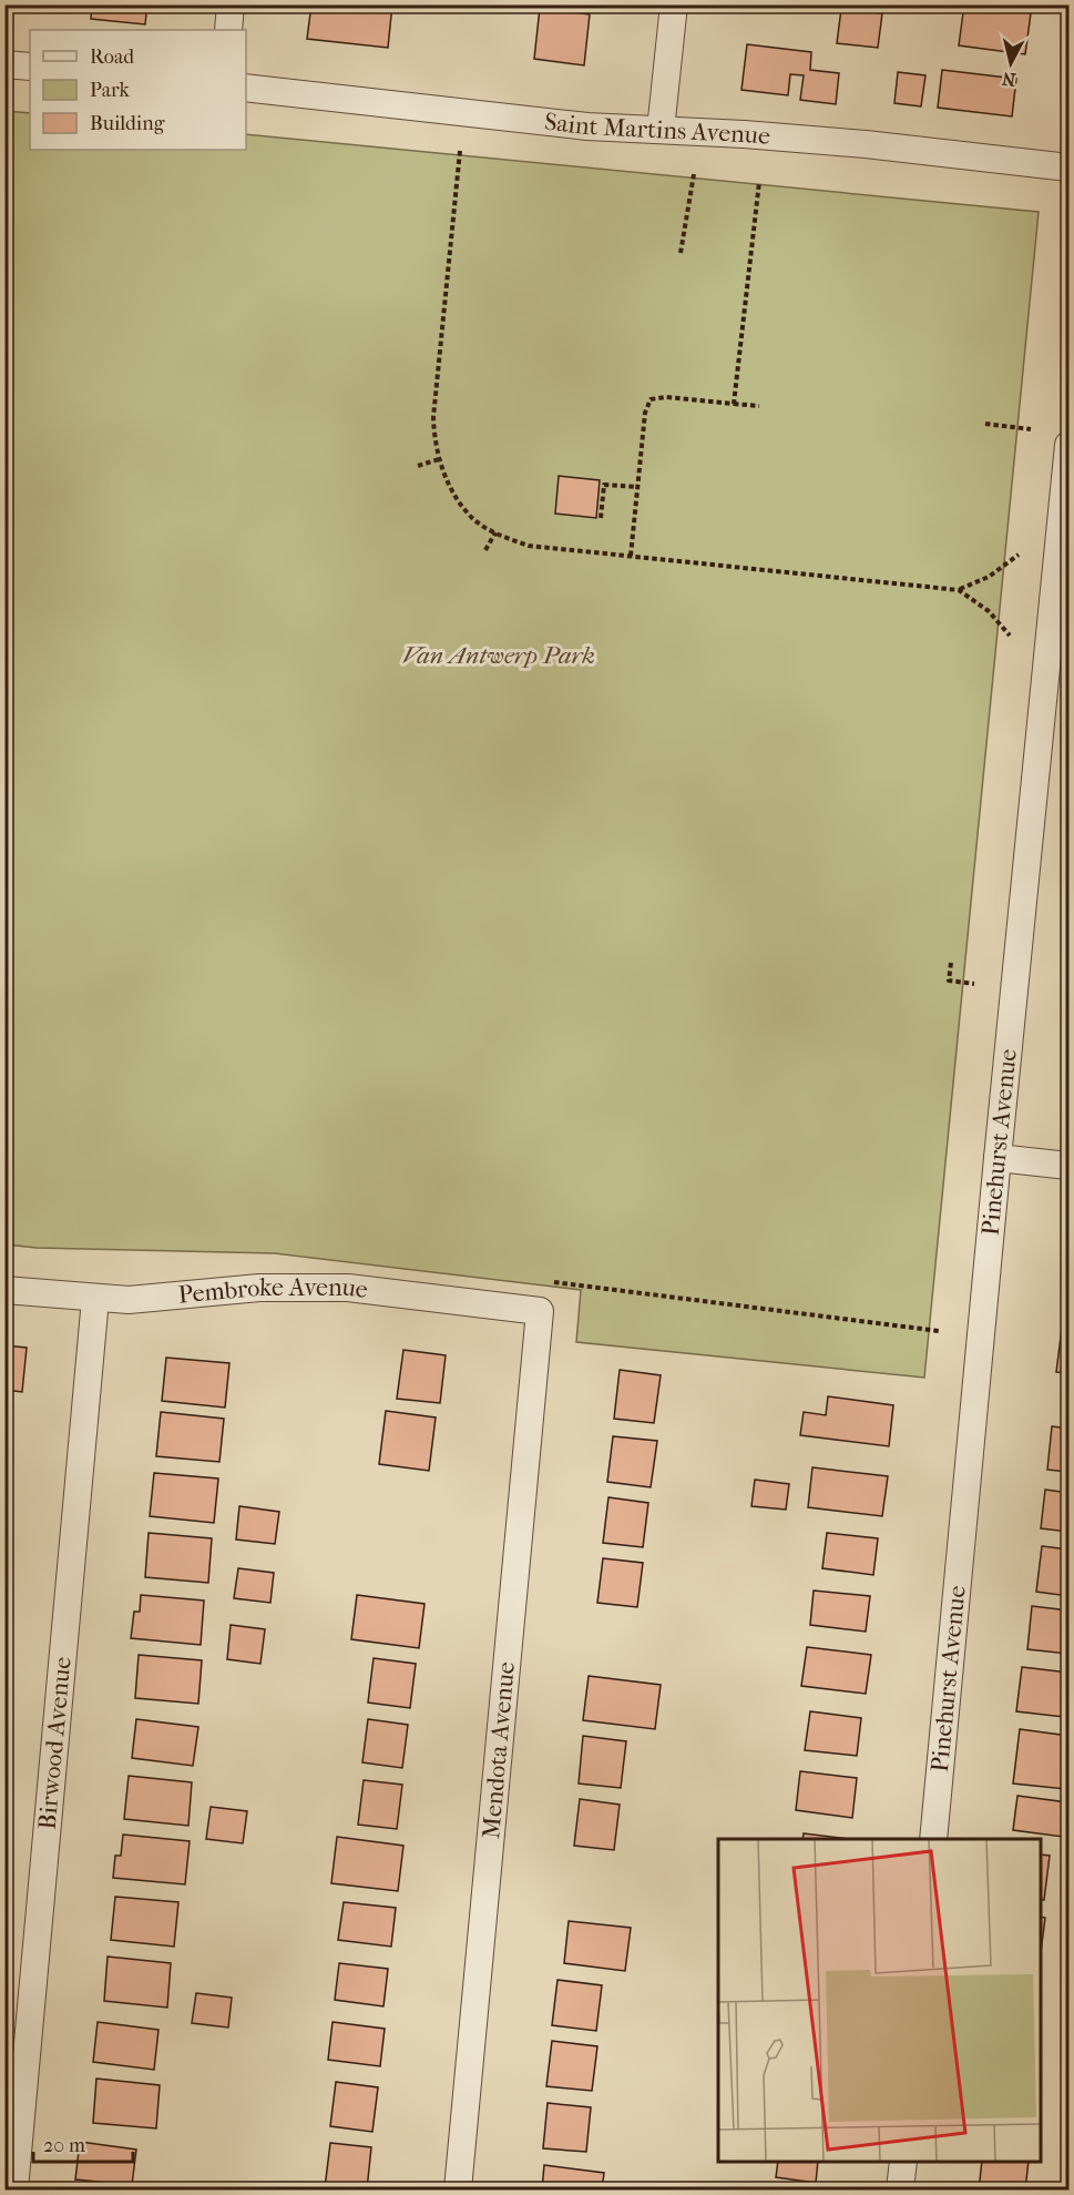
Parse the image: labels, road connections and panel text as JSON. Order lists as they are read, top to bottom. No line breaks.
{"streets":{"street":["Saint Martins Avenue","Pinehurst Avenue","Pembroke Avenue","Birwood Avenue","Mendota Avenue"]},"crossings":[["Pembroke Avenue","Birwood Avenue"],["Pembroke Avenue","Mendota Avenue"]],"parks":["Van Antwerp Park"],"legend":["Road","Park","Building"],"scale_bar":"20 m","north":"bottom"}
